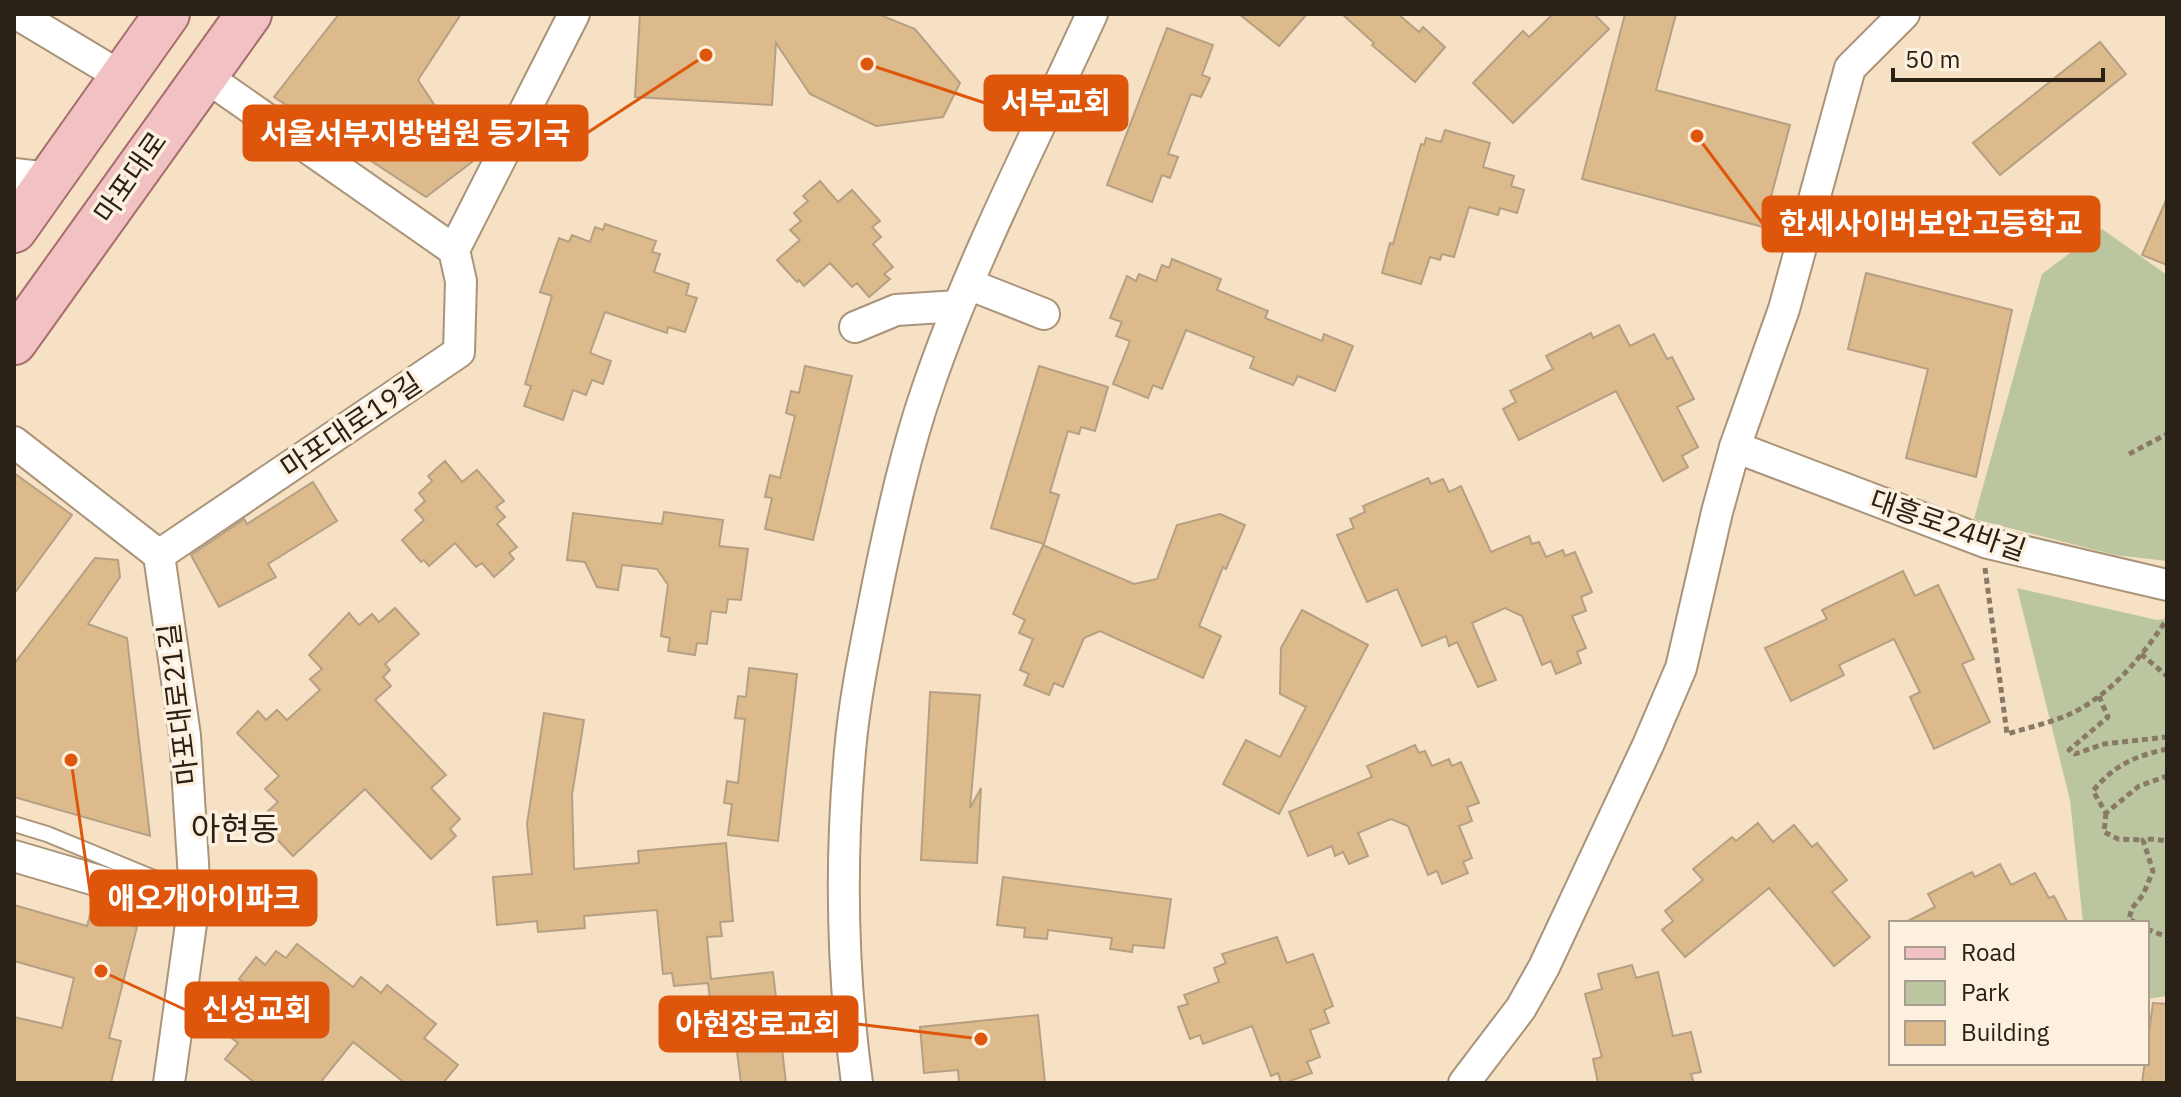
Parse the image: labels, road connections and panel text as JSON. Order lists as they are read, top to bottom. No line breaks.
{"streets":{"main road":["마포대로"],"street":["마포대로19길","대흥로24바길","마포대로21길"]},"crossings":[["마포대로19길","마포대로21길"]],"districts":["아현동"],"places":["서울서부지방법원 등기국","서부교회","한세사이버보안고등학교","애오개아이파크","신성교회","아현장로교회"],"legend":["Road","Park","Building"],"scale_bar":"50 m"}
